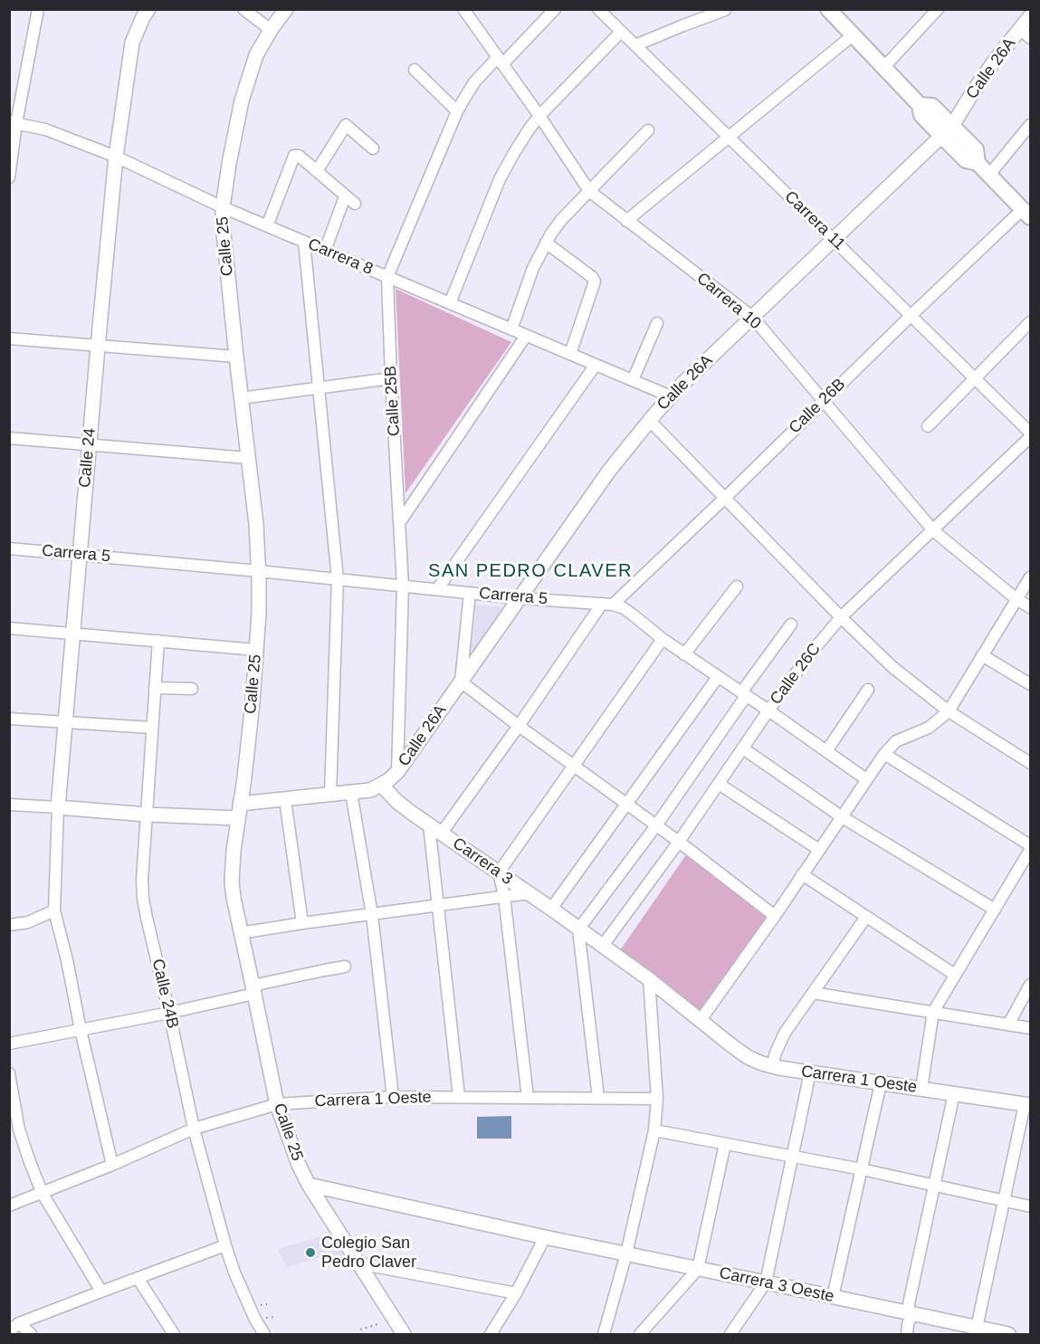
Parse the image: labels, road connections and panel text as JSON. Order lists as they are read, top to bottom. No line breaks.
{"streets":{"street":["Calle 26A","Carrera 11","Calle 25","Carrera 8","Carrera 10","Calle 25B","Calle 26B","Calle 24","Carrera 5","Calle 26C","Carrera 3","Calle 24B","Carrera 1 Oeste","Carrera 3 Oeste"]},"crossings":[["Calle 26A","Carrera 11"],["Calle 26A","Carrera 8"],["Calle 26A","Carrera 10"],["Calle 26A","Calle 25B"],["Calle 26A","Carrera 5"],["Calle 26A","Carrera 3"],["Carrera 11","Calle 26B"],["Calle 25","Carrera 8"],["Calle 25","Carrera 5"],["Calle 25","Carrera 1 Oeste"],["Calle 25","Carrera 3 Oeste"],["Carrera 8","Calle 25B"],["Carrera 8","Calle 24"],["Carrera 10","Calle 25B"],["Carrera 10","Calle 26B"],["Carrera 10","Calle 26C"],["Calle 25B","Carrera 5"],["Calle 26B","Carrera 5"],["Calle 26B","Carrera 3"],["Calle 24","Carrera 5"],["Calle 24","Carrera 1 Oeste"],["Carrera 5","Calle 26C"],["Calle 26C","Carrera 3"],["Carrera 3","Carrera 1 Oeste"],["Calle 24B","Carrera 1 Oeste"]],"districts":["SAN PEDRO CLAVER"],"places":["Colegio San Pedro Claver"]}
